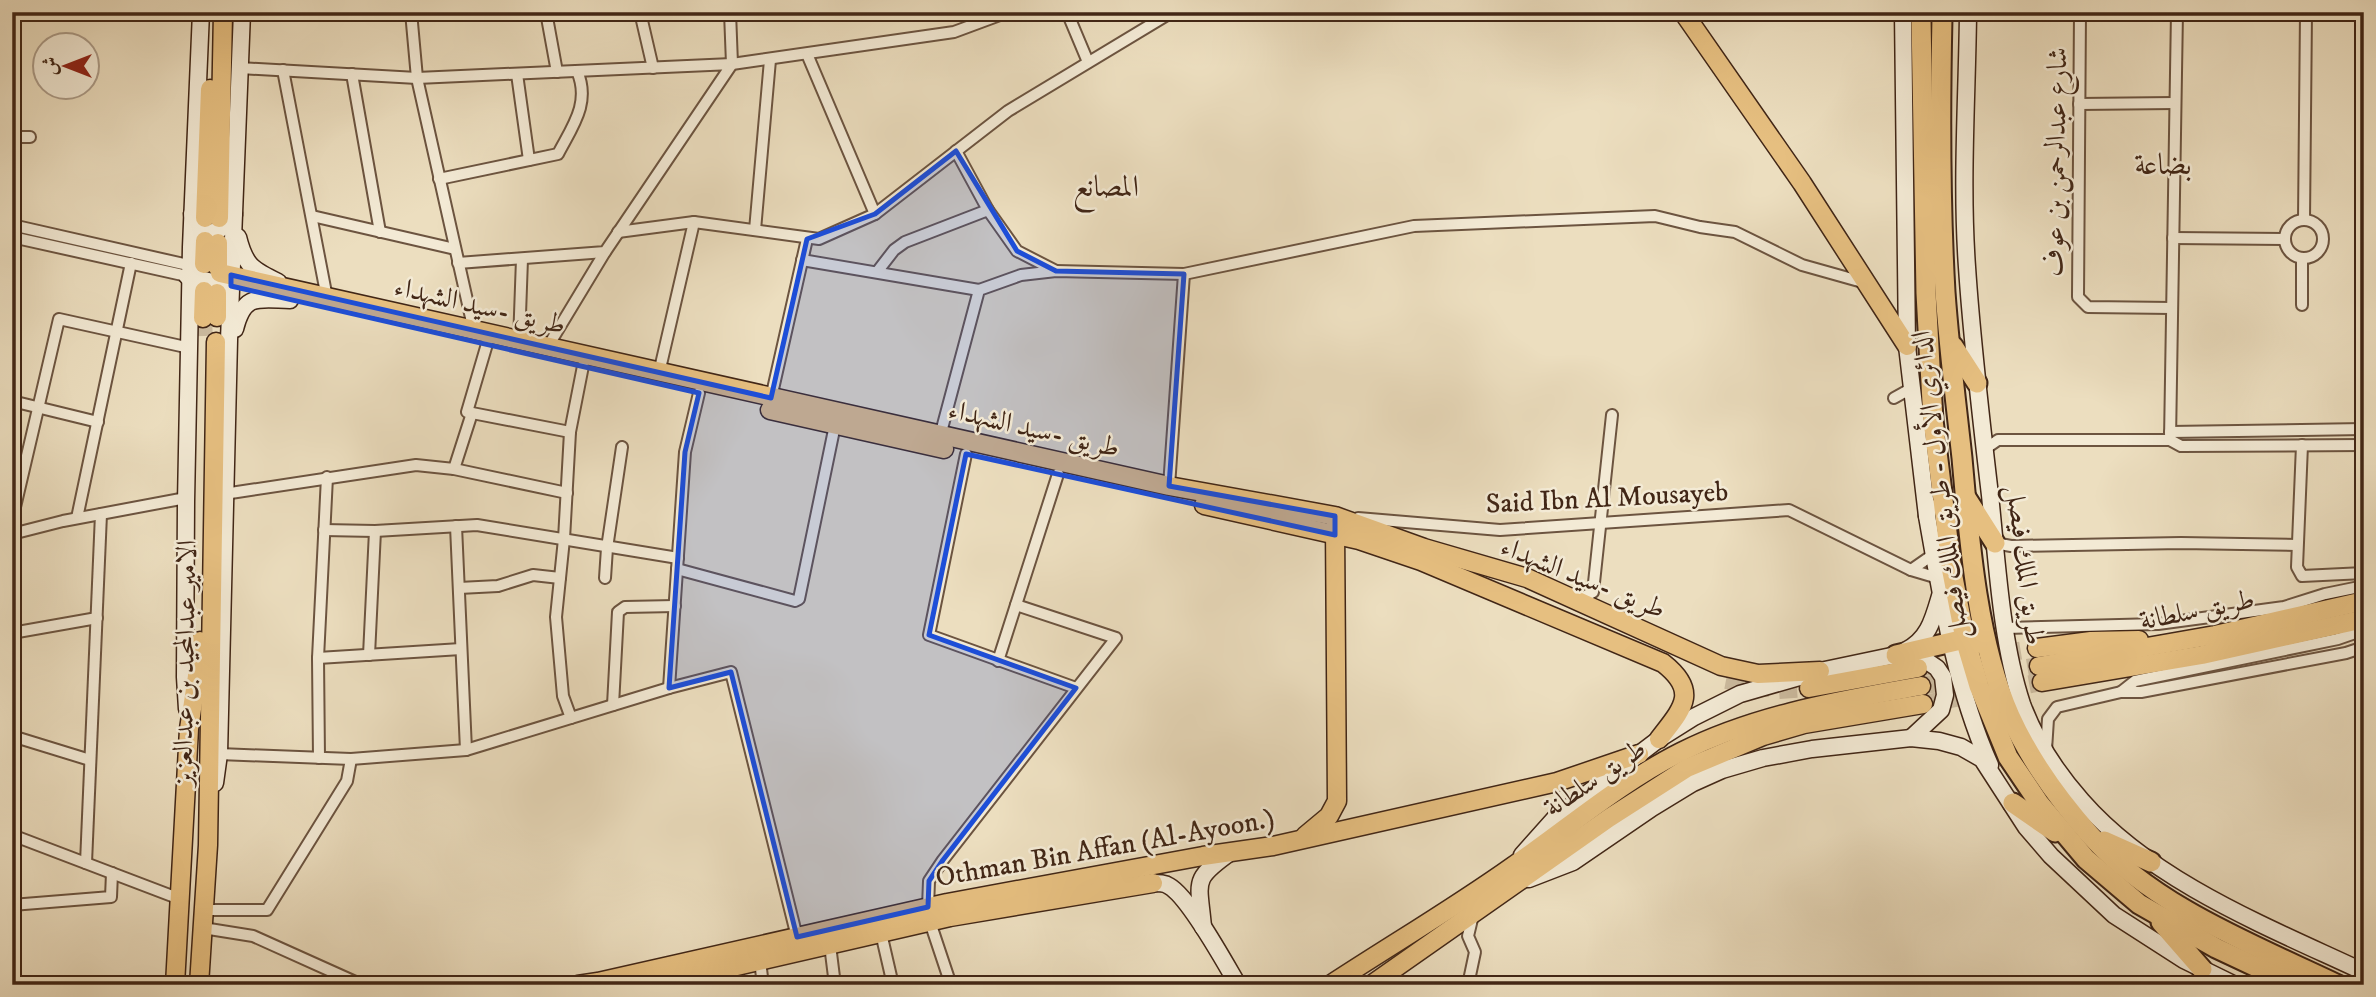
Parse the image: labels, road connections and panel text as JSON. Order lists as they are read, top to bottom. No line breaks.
{"streets":{"highway":["الدائري الأول - طريق الملك فيصل"],"main road":["طريق -سيد الشهداء","طريق الملك فيصل","طريق سلطانة","الامير عبدالمجيد بن عبدالعزيز","Othman Bin Affan (Al-Ayoon.)"],"street":["شارع عبدالرحمن بن عوف","Said Ibn Al Mousayeb"]},"crossings":[["طريق -سيد الشهداء","Said Ibn Al Mousayeb"]],"districts":["بضاعة","المصانع"],"north":"left"}
